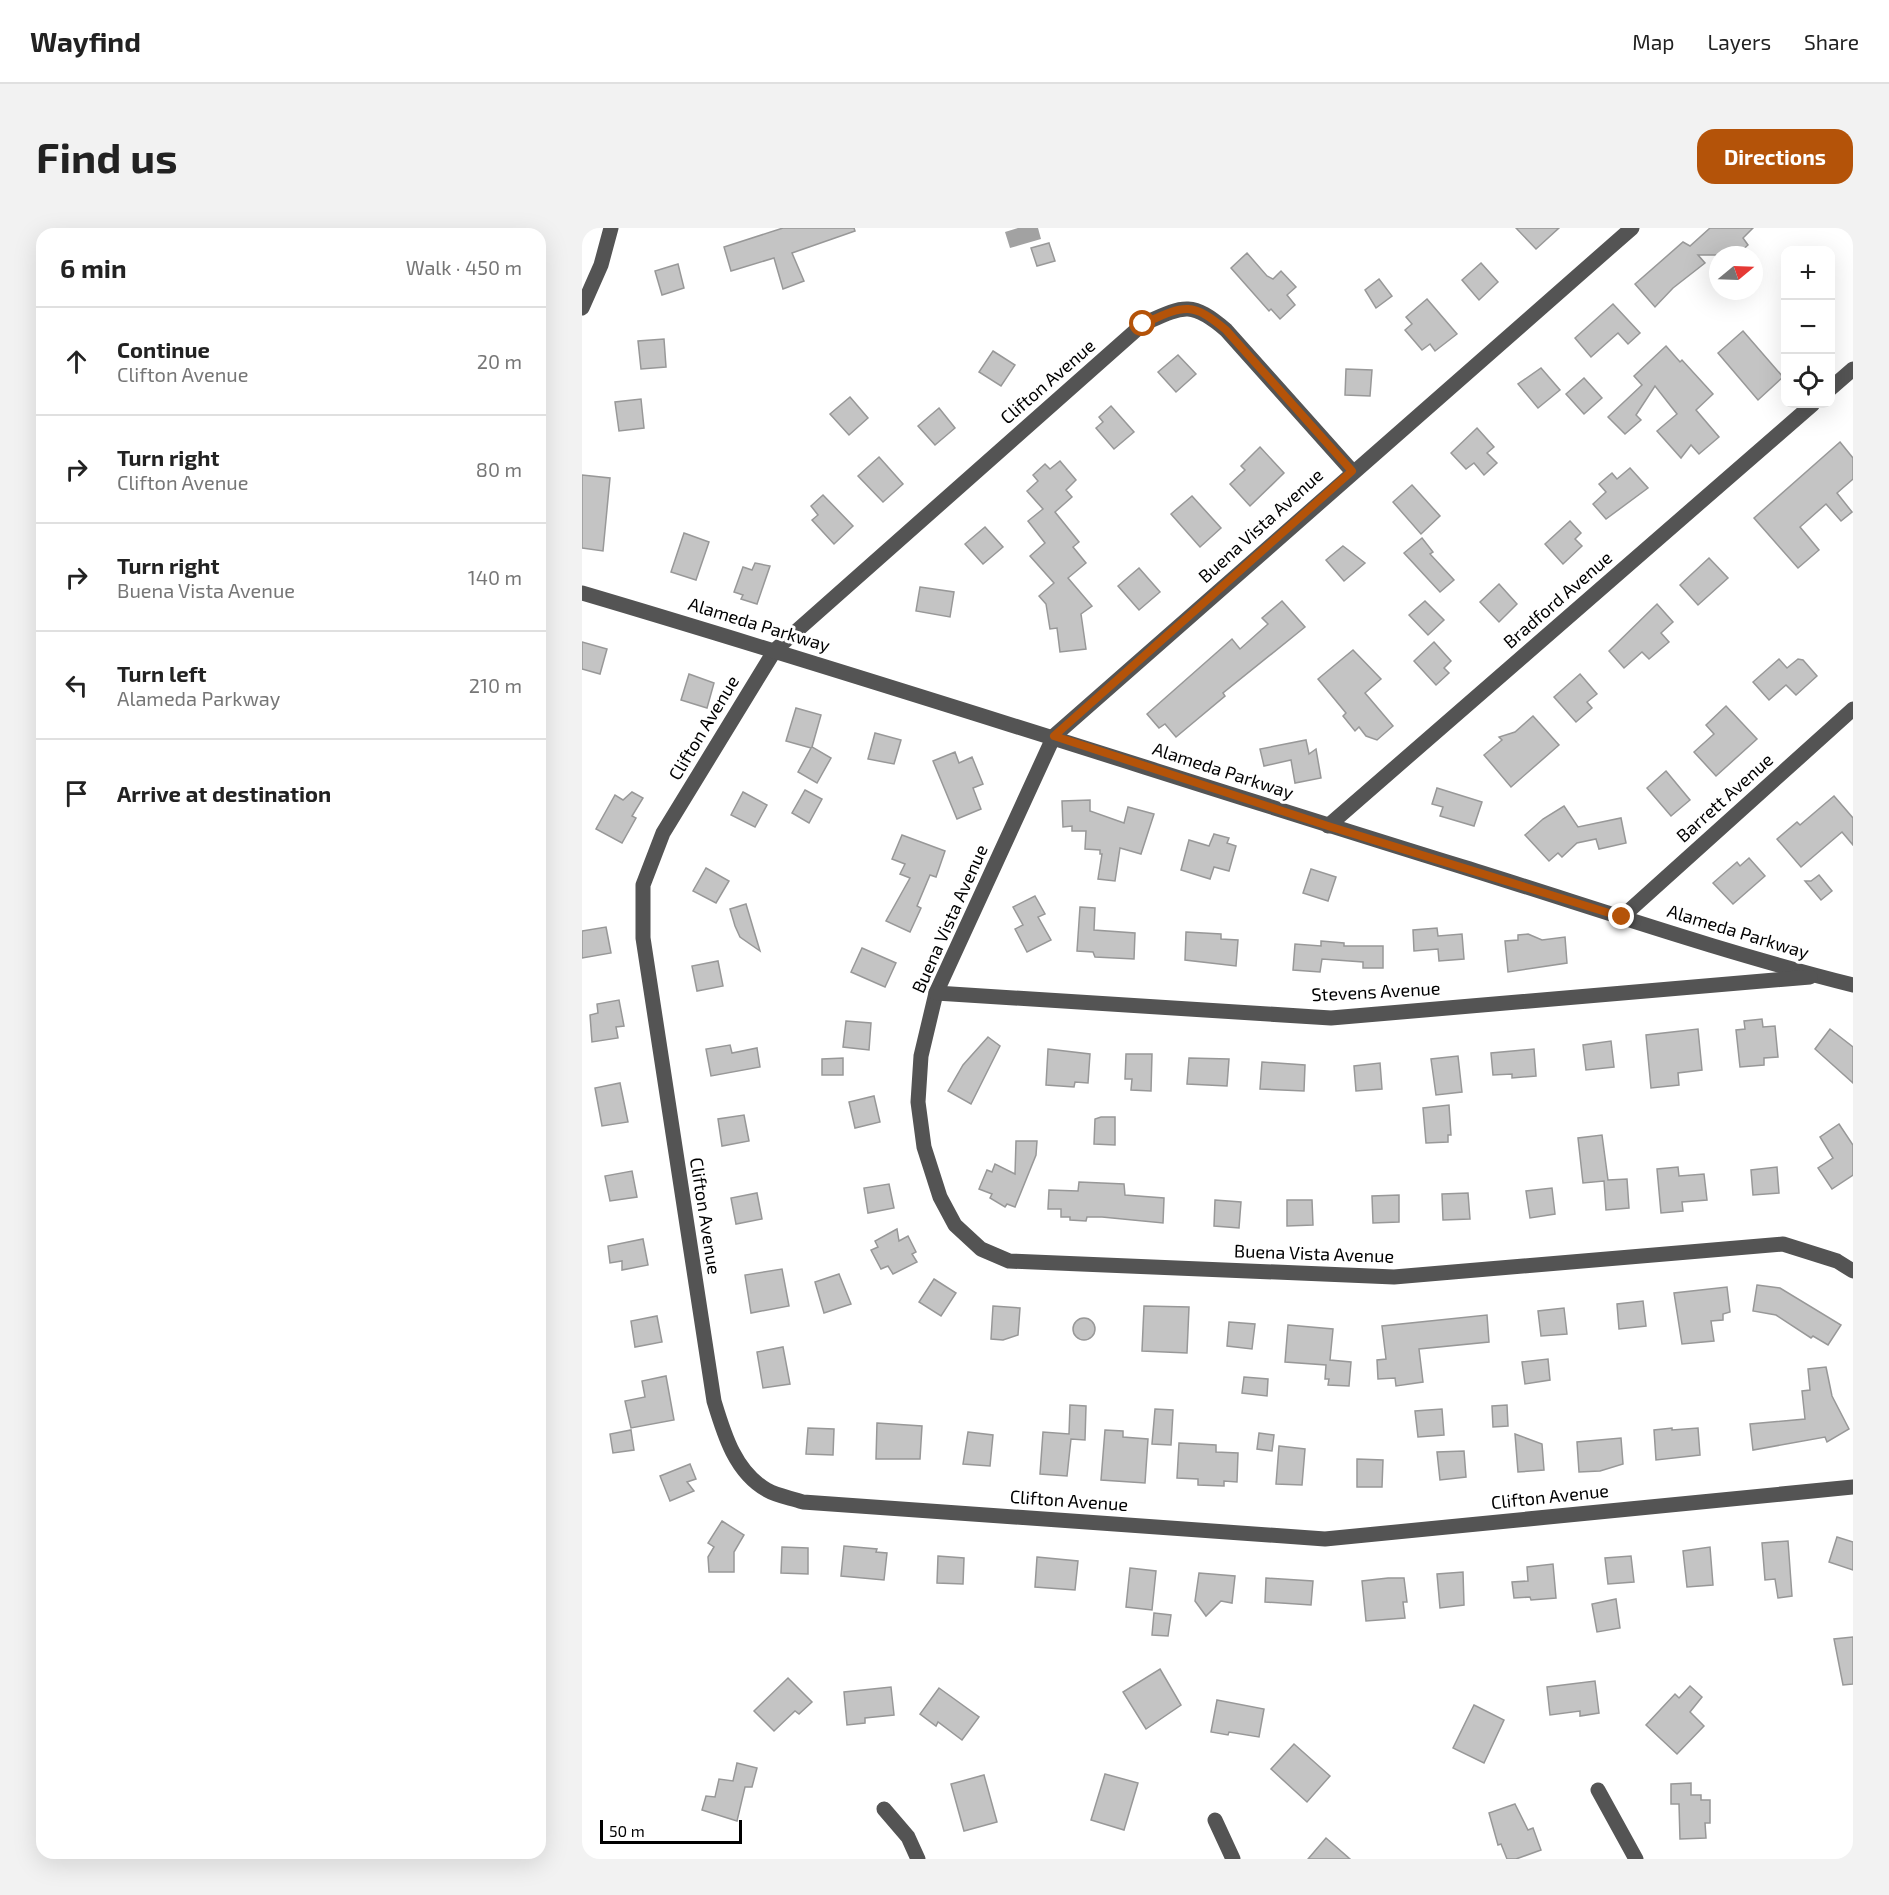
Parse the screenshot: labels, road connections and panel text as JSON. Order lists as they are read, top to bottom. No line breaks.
{"streets":{"street":["Clifton Avenue","Buena Vista Avenue","Bradford Avenue","Alameda Parkway","Barrett Avenue","Stevens Avenue"]},"crossings":[["Clifton Avenue","Buena Vista Avenue"],["Clifton Avenue","Alameda Parkway"],["Buena Vista Avenue","Alameda Parkway"],["Buena Vista Avenue","Stevens Avenue"],["Bradford Avenue","Alameda Parkway"],["Alameda Parkway","Barrett Avenue"],["Alameda Parkway","Stevens Avenue"]],"scale_bar":"50 m","north":"right","page":{"header":"Wayfind","nav":["Map","Layers","Share"],"buttons":"Directions","title":"Find us","heading":["6 min","Walk · 450 m"],"map_buttons":["+","−"],"list":[["Continue","Clifton Avenue","20 m"],["Turn right","Clifton Avenue","80 m"],["Turn right","Buena Vista Avenue","140 m"],["Turn left","Alameda Parkway","210 m"],"Arrive at destination"],"scale":"50 m"}}
